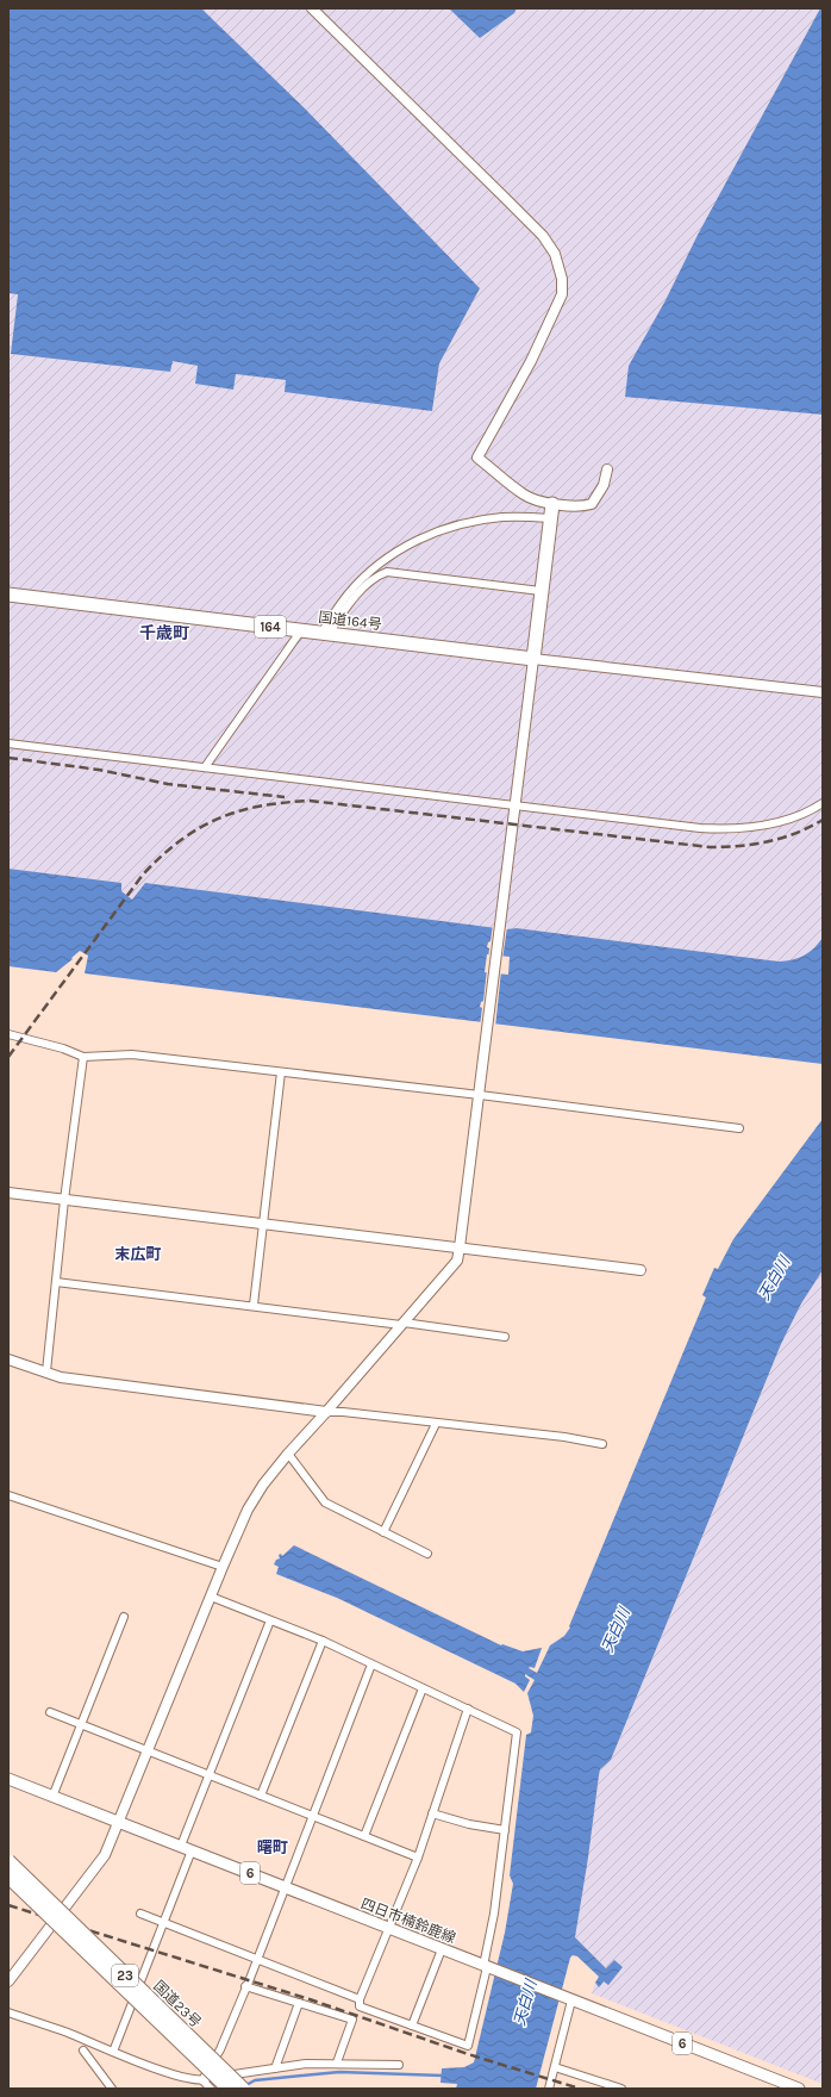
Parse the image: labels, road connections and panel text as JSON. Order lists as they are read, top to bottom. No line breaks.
{"streets":{"highway":["国道164号","164","23","国道23号"],"main road":["6","四日市楠鈴鹿線"]},"districts":["千歳町","末広町","曙町"],"water":["天白川"]}
